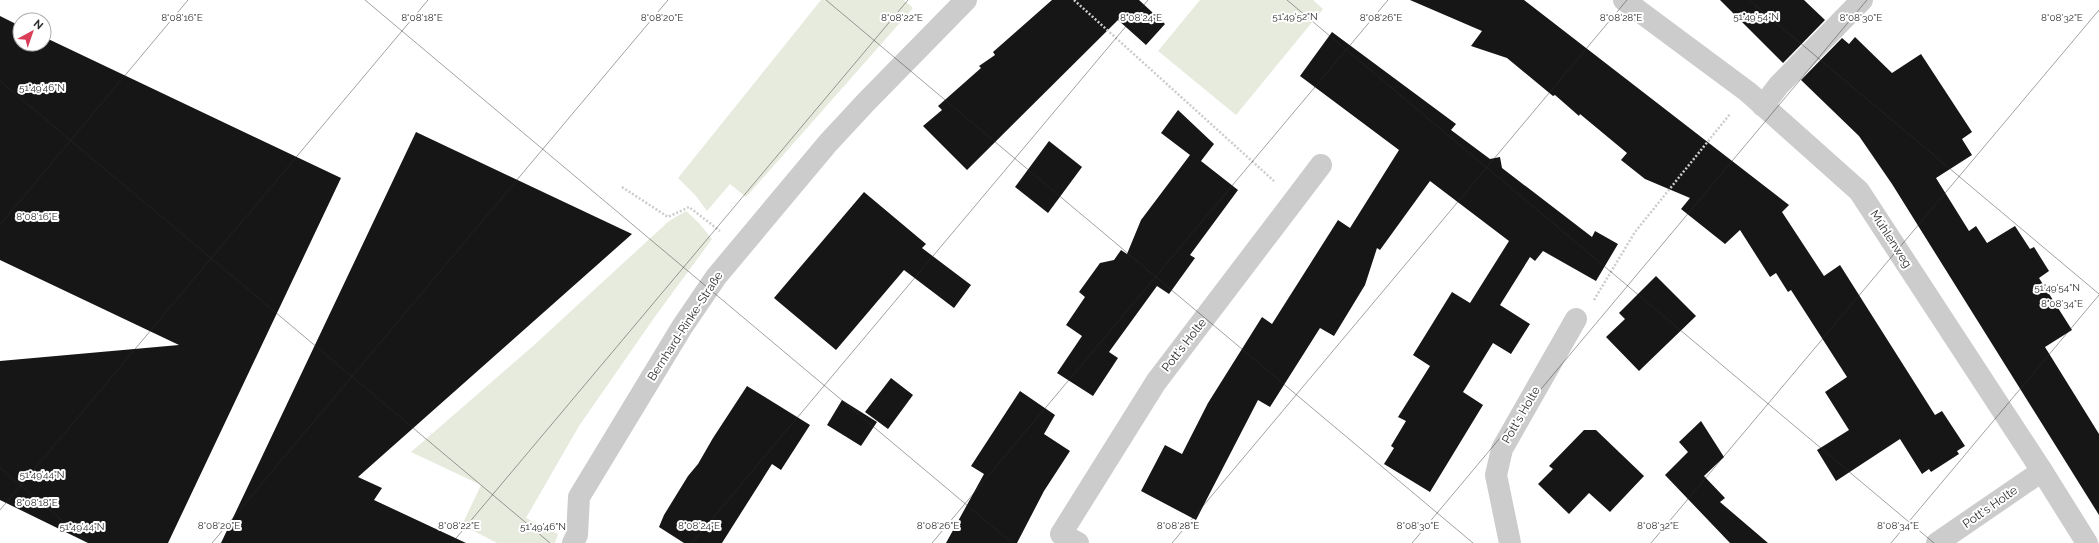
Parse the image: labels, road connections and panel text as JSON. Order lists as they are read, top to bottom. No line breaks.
{"streets":{"street":["Mühlenweg","Bernhard-Rinke-Straße","Pott's Holte"]},"crossings":[["Mühlenweg","Pott's Holte"]],"north":"top right","coordinates":["51°49'52\"N","51°49'54\"N","8°08'32\"E","8°08'16\"E","8°08'18\"E","8°08'20\"E","8°08'22\"E","8°08'24\"E","8°08'26\"E","8°08'28\"E","8°08'30\"E","51°49'46\"N","8°08'34\"E","51°49'44\"N"]}
